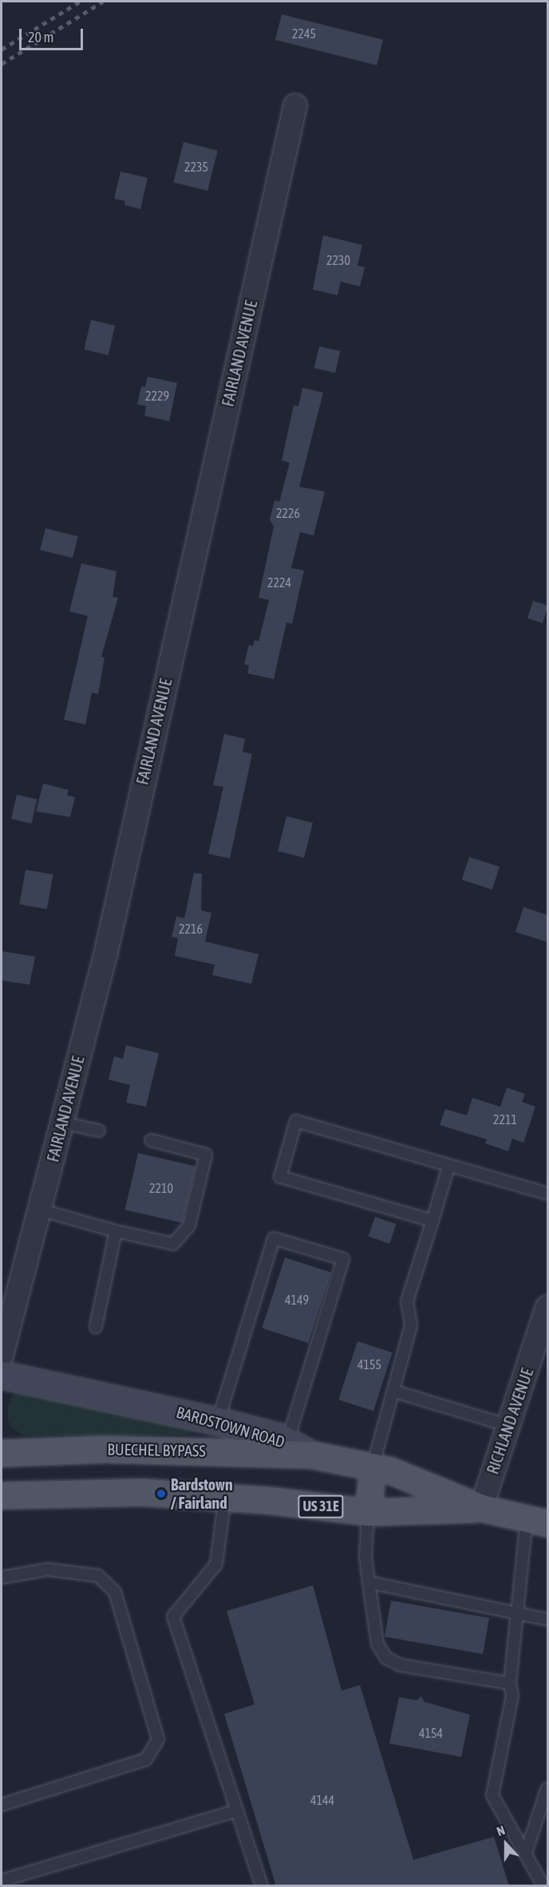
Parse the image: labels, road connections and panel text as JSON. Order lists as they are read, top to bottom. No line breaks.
{"streets":{"main road":["BARDSTOWN ROAD","BUECHEL BYPASS","US 31E"],"street":["FAIRLAND AVENUE","RICHLAND AVENUE"]},"crossings":[["RICHLAND AVENUE","BARDSTOWN ROAD"],["BARDSTOWN ROAD","BUECHEL BYPASS"]],"places":["Bardstown / Fairland"],"house_numbers":["2245","2235","2230","2229","2226","2224","2216","2211","2210","4149","4155","4154","4144"],"scale_bar":"20 m","north":"top"}
